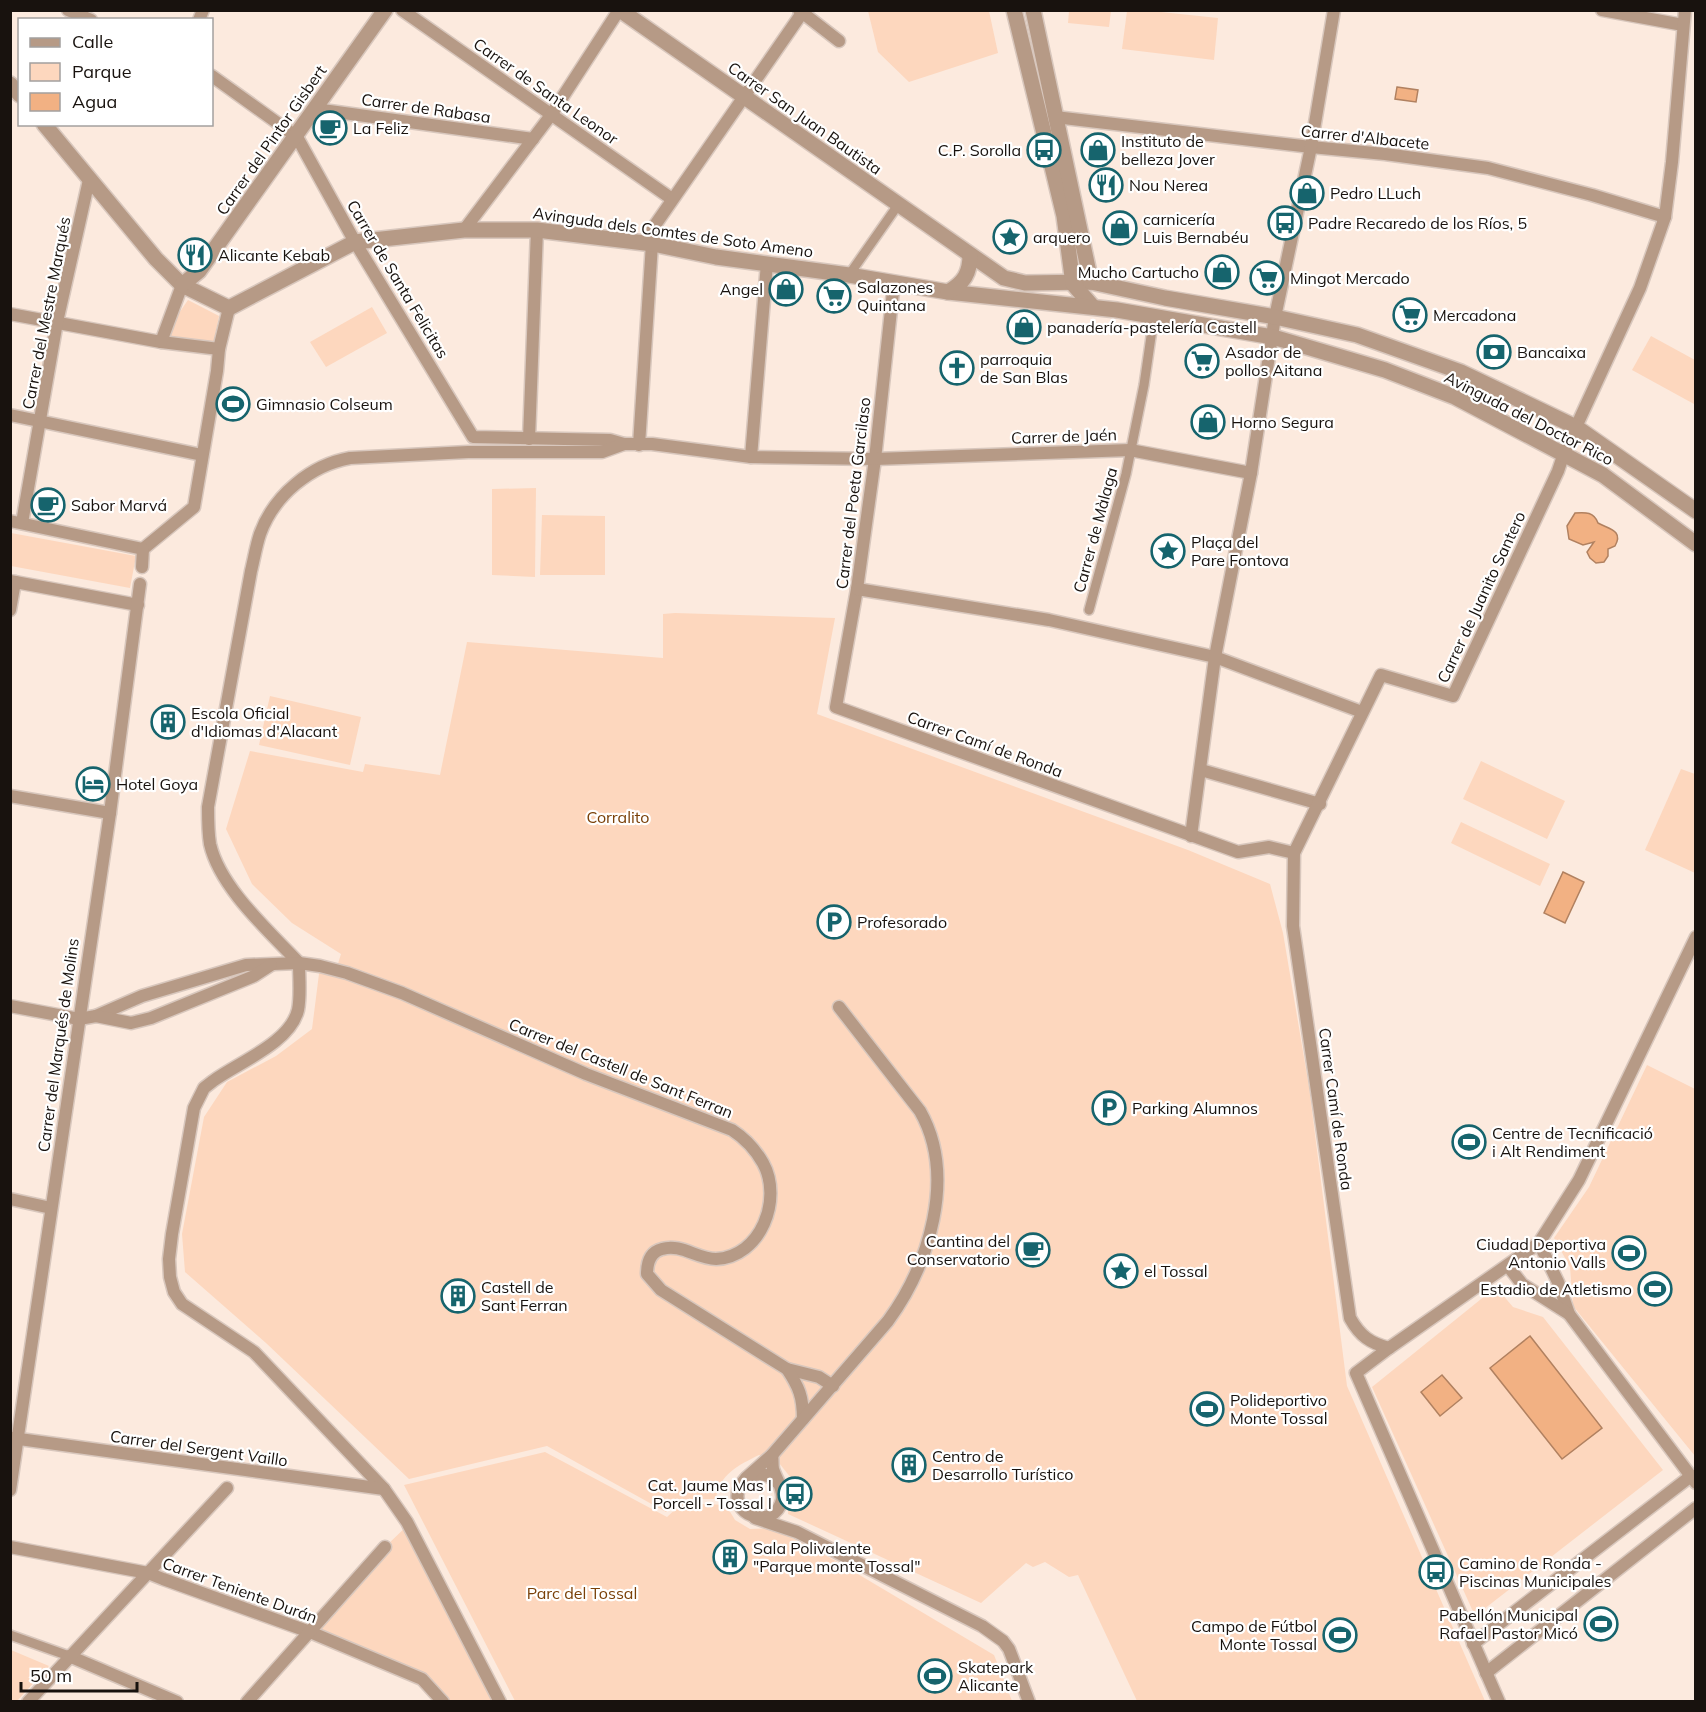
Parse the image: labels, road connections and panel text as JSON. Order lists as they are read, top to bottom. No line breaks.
{"streets":{"street":["Carrer de Santa Leonor","Carrer de Rabasa","Carrer San Juan Bautista","Carrer d'Albacete","Carrer del Pintor Gisbert","Avinguda dels Comtes de Soto Ameno","Carrer de Santa Felicitas","Carrer del Mestre Marqués","Avinguda del Doctor Rico","Carrer de Jaén","Carrer del Poeta Garcilaso","Carrer de Màlaga","Carrer de Juanito Santero","Carrer Camí de Ronda","Carrer del Marqués de Molins","Carrer del Castell de Sant Ferran","Carrer del Sergent Vaillo","Carrer Teniente Durán"]},"crossings":[["Carrer de Rabasa","Carrer del Pintor Gisbert"],["Carrer San Juan Bautista","Avinguda dels Comtes de Soto Ameno"],["Carrer d'Albacete","Carrer de Juanito Santero"],["Carrer del Pintor Gisbert","Carrer de Santa Felicitas"],["Avinguda dels Comtes de Soto Ameno","Carrer de Santa Felicitas"],["Avinguda dels Comtes de Soto Ameno","Avinguda del Doctor Rico"],["Avinguda dels Comtes de Soto Ameno","Carrer del Poeta Garcilaso"],["Avinguda dels Comtes de Soto Ameno","Carrer de Màlaga"],["Avinguda del Doctor Rico","Carrer de Màlaga"],["Avinguda del Doctor Rico","Carrer de Juanito Santero"],["Carrer de Jaén","Carrer del Poeta Garcilaso"],["Carrer de Jaén","Carrer de Màlaga"],["Carrer del Poeta Garcilaso","Carrer Camí de Ronda"],["Carrer de Juanito Santero","Carrer Camí de Ronda"],["Carrer del Marqués de Molins","Carrer del Sergent Vaillo"]],"parks":["Corralito","Parc del Tossal"],"places":{"cafe":["La Feliz","Sabor Marvá","Cantina del Conservatorio"],"bus stop":["C.P. Sorolla","Padre Recaredo de los Ríos, 5","Cat. Jaume Mas I Porcell - Tossal I","Camino de Ronda - Piscinas Municipales"],"shop":["Instituto de belleza Jover","Pedro LLuch","carnicería Luis Bernabéu","Mucho Cartucho","Angel","panadería-pastelería Castell","Horno Segura"],"restaurant":["Nou Nerea","Alicante Kebab"],"place":["arquero","Plaça del Pare Fontova","el Tossal"],"supermarket":["Mingot Mercado","Salazones Quintana","Mercadona","Asador de pollos Aitana"],"bank":["Bancaixa"],"church":["parroquia de San Blas"],"sports":["Gimnasio Colseum","Centre de Tecnificació i Alt Rendiment","Ciudad Deportiva Antonio Valls","Estadio de Atletismo","Polideportivo Monte Tossal","Pabellón Municipal Rafael Pastor Micó","Campo de Fútbol Monte Tossal","Skatepark Alicante"],"building":["Escola Oficial d'Idiomas d'Alacant","Castell de Sant Ferran","Centro de Desarrollo Turístico","Sala Polivalente \"Parque monte Tossal\""],"hotel":["Hotel Goya"],"parking":["Profesorado","Parking Alumnos"]},"legend":["Calle","Parque","Agua"],"scale_bar":"50 m"}
